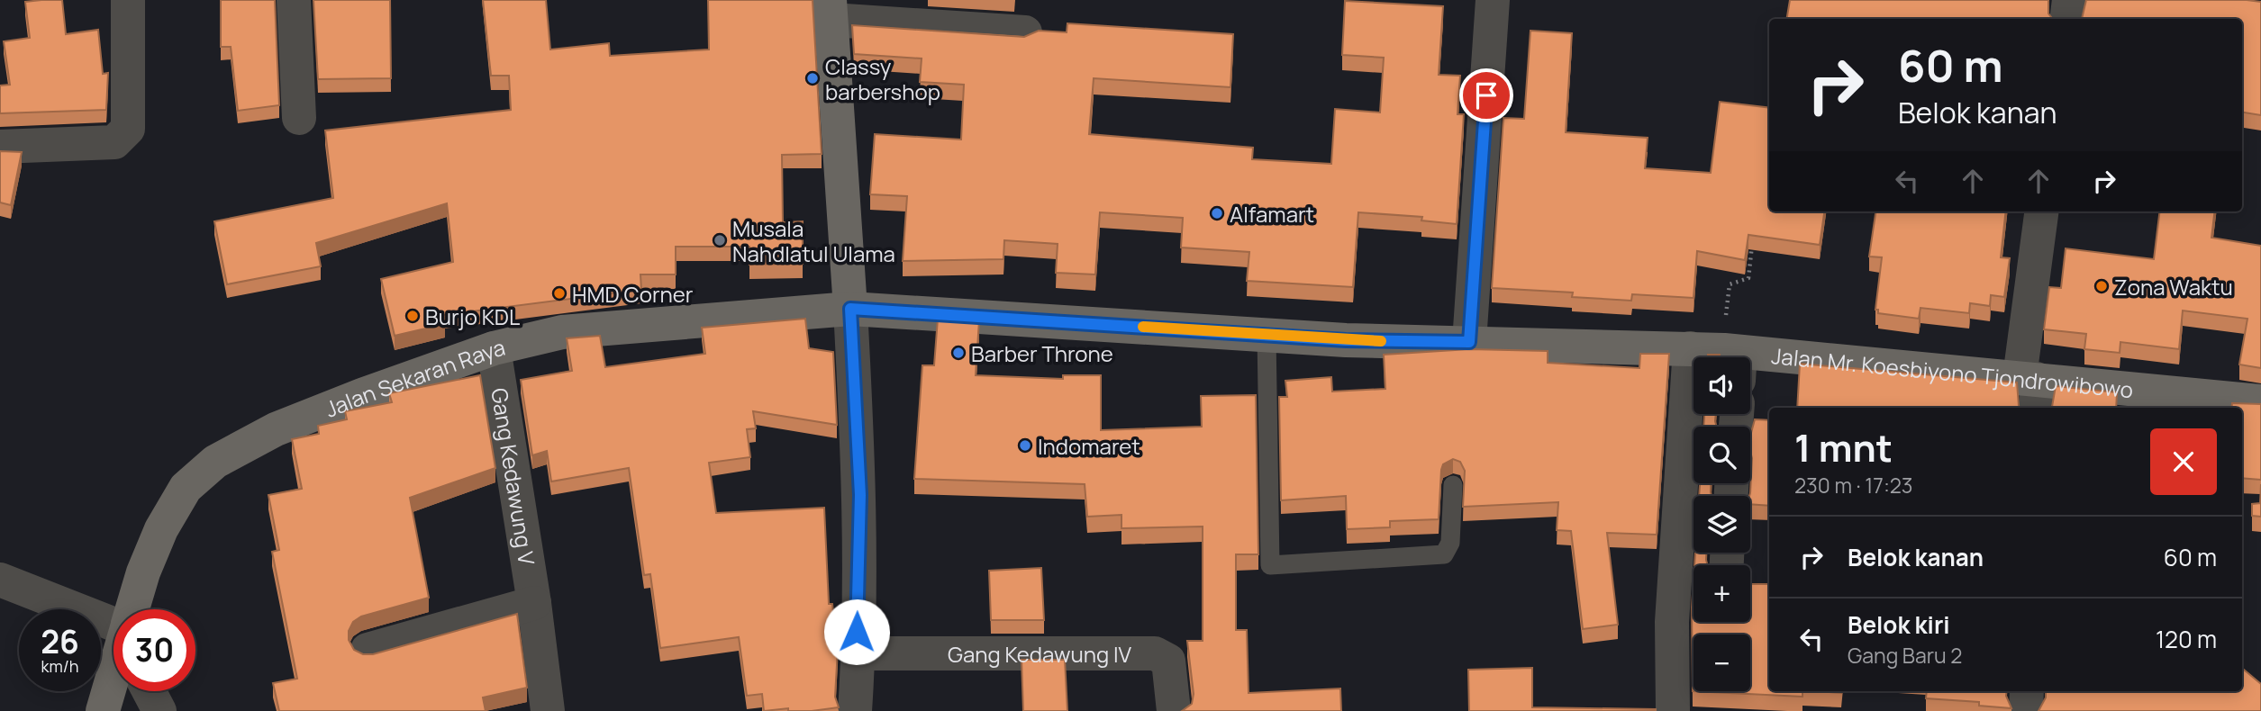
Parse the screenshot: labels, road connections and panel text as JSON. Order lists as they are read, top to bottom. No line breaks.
{"streets":{"main road":["Jalan Mr. Koesbiyono Tjondrowibowo","Jalan Sekaran Raya"],"street":["Gang Kedawung V","Gang Kedawung IV"]},"crossings":[["Jalan Mr. Koesbiyono Tjondrowibowo","Jalan Sekaran Raya"],["Jalan Sekaran Raya","Gang Kedawung V"]],"places":["Classy barbershop","Alfamart","Musala Nahdlatul Ulama","Zona Waktu","HMD Corner","Burjo KDL","Barber Throne","Indomaret"],"page":{"turn":["60 m","Belok kanan"],"map_buttons":["+","−"],"heading":["1 mnt","230 m · 17:23"],"list":[{"name":"Belok kanan","value":"60 m"},{"name":"Belok kiri","note":"Gang Baru 2","value":"120 m"}],"speed":"26 km/h","limit":"30"}}
